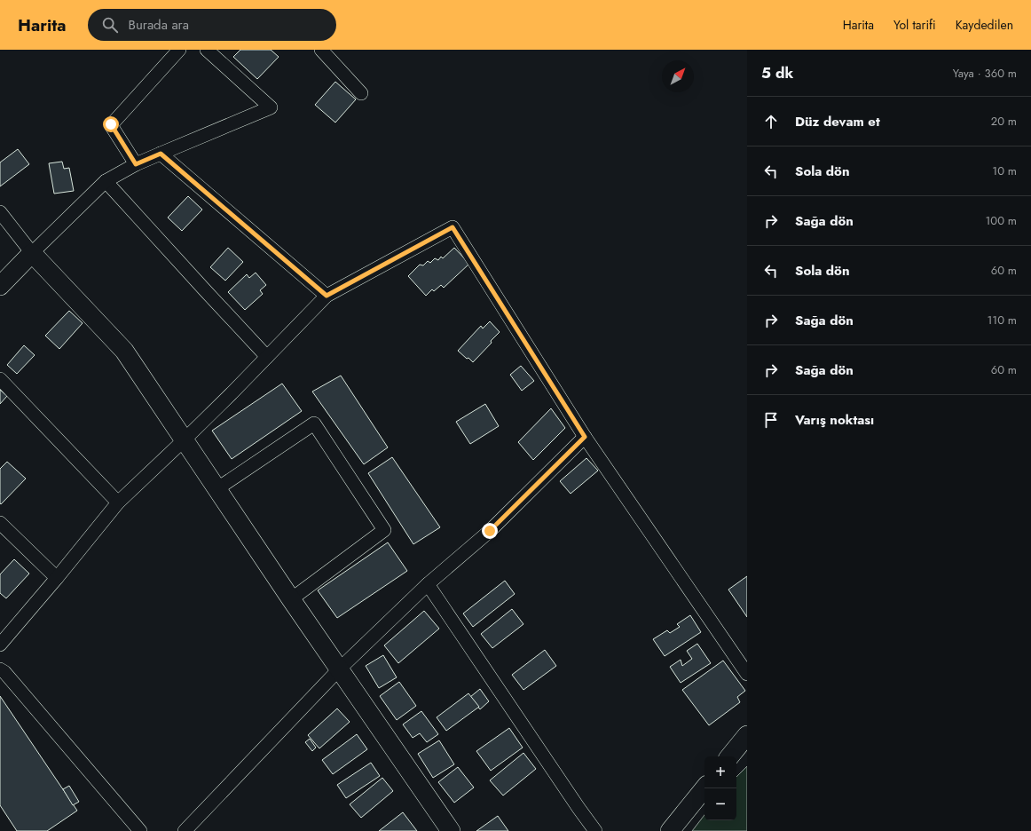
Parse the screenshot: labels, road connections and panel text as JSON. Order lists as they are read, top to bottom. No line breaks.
{"north":"top right","page":{"header":"Harita","search":"Burada ara","nav":["Harita","Yol tarifi","Kaydedilen"],"heading":["5 dk","Yaya · 360 m"],"list":[["Düz devam et","20 m"],["Sola dön","10 m"],["Sağa dön","100 m"],["Sola dön","60 m"],["Sağa dön","110 m"],["Sağa dön","60 m"],"Varış noktası"],"map_buttons":["+","−"]}}
